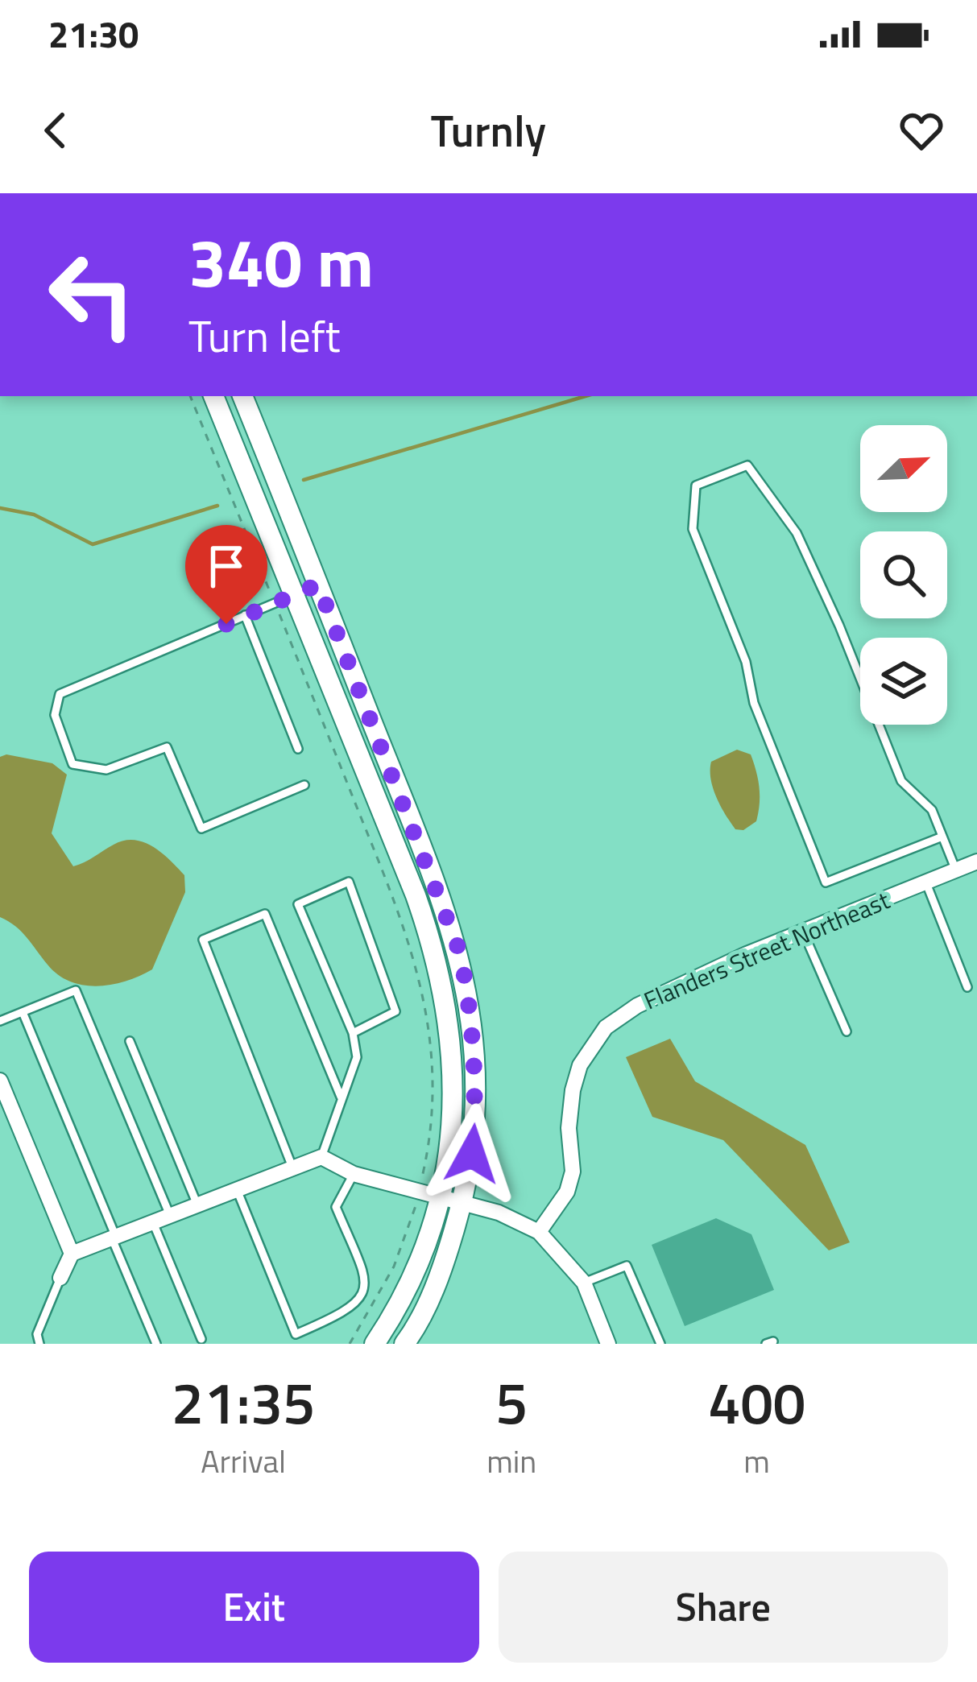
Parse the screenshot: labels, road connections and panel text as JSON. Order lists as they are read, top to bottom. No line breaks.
{"streets":{"street":["Flanders Street Northeast"]},"north":"top right","page":{"status":"21:30","header":"Turnly","turn":["340 m","Turn left"],"eta":["21:35","Arrival","5","min","400","m"],"buttons":["Exit","Share"]}}
